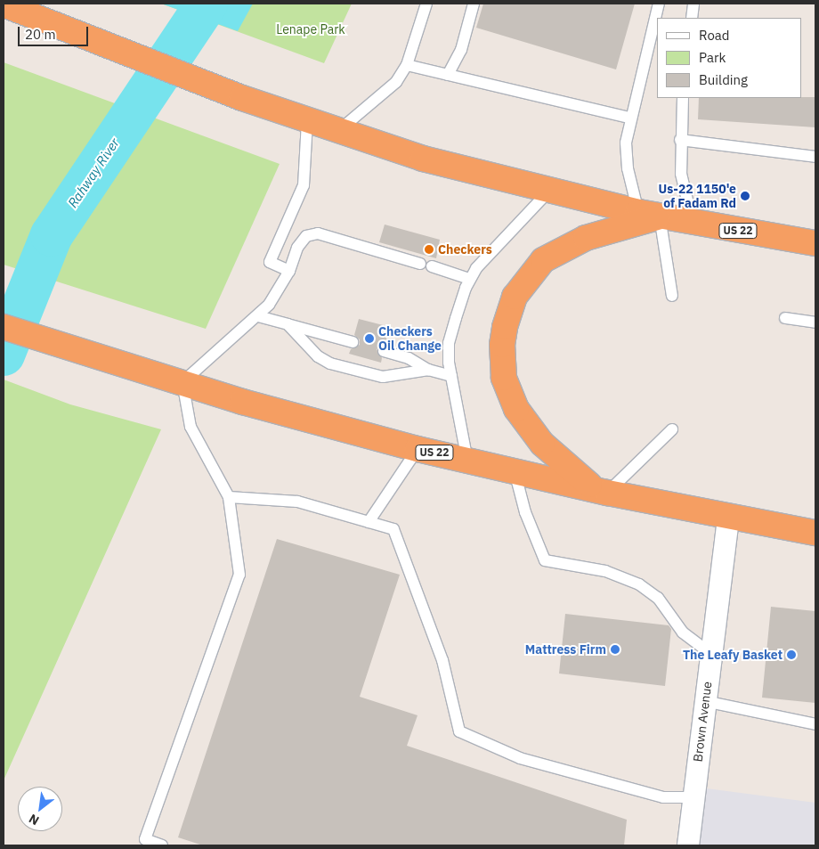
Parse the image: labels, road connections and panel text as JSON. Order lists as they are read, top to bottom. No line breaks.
{"streets":{"highway":["US 22"],"street":["Brown Avenue"]},"crossings":[["US 22","Brown Avenue"]],"water":["Rahway River"],"parks":["Lenape Park"],"places":["Us-22 1150'e of Fadam Rd","Checkers","Checkers Oil Change","Mattress Firm","The Leafy Basket"],"legend":["Road","Park","Building"],"scale_bar":"20 m","north":"bottom left"}
